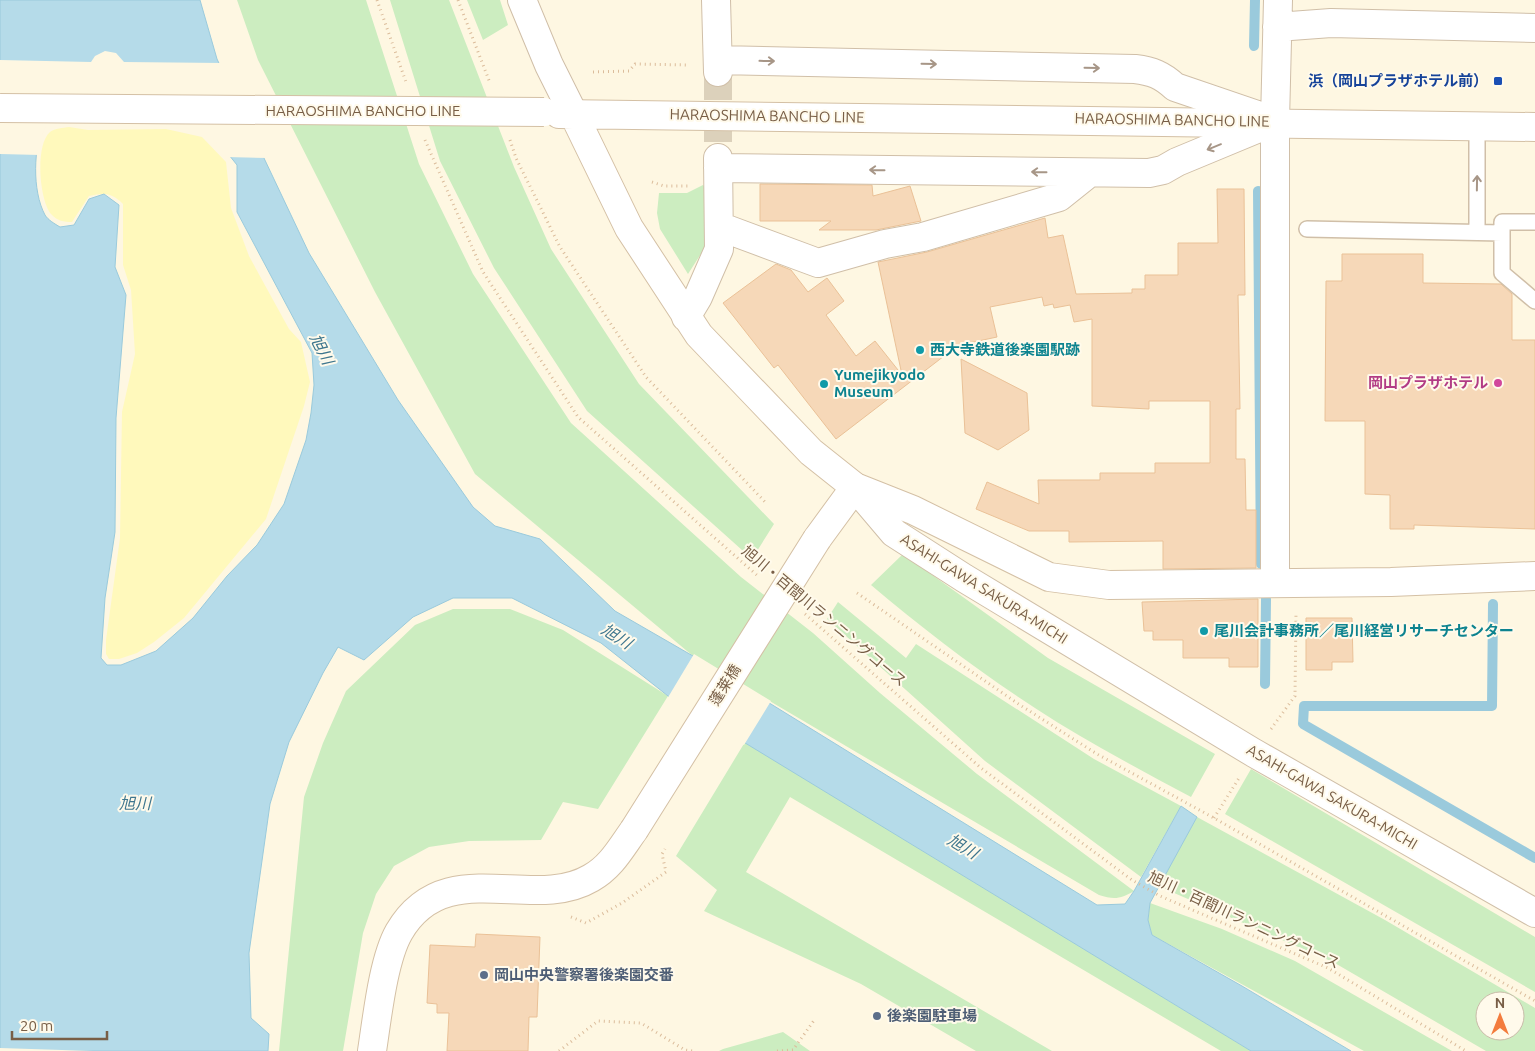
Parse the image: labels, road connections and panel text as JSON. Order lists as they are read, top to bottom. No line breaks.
{"streets":{"street":["HARAOSHIMA BANCHO LINE","ASAHI-GAWA SAKURA-MICHI","蓬莱橋"],"path":["旭川・百間川ランニングコース"]},"crossings":[["HARAOSHIMA BANCHO LINE","ASAHI-GAWA SAKURA-MICHI"],["ASAHI-GAWA SAKURA-MICHI","蓬莱橋"]],"water":["旭川"],"places":{"transit":["浜（岡山プラザホテル前）"],"other":["西大寺鉄道後楽園駅跡","岡山プラザホテル","Yumejikyodo Museum","尾川会計事務所／尾川経営リサーチセンター","岡山中央警察署後楽園交番","後楽園駐車場"]},"scale_bar":"20 m","north":"top"}
